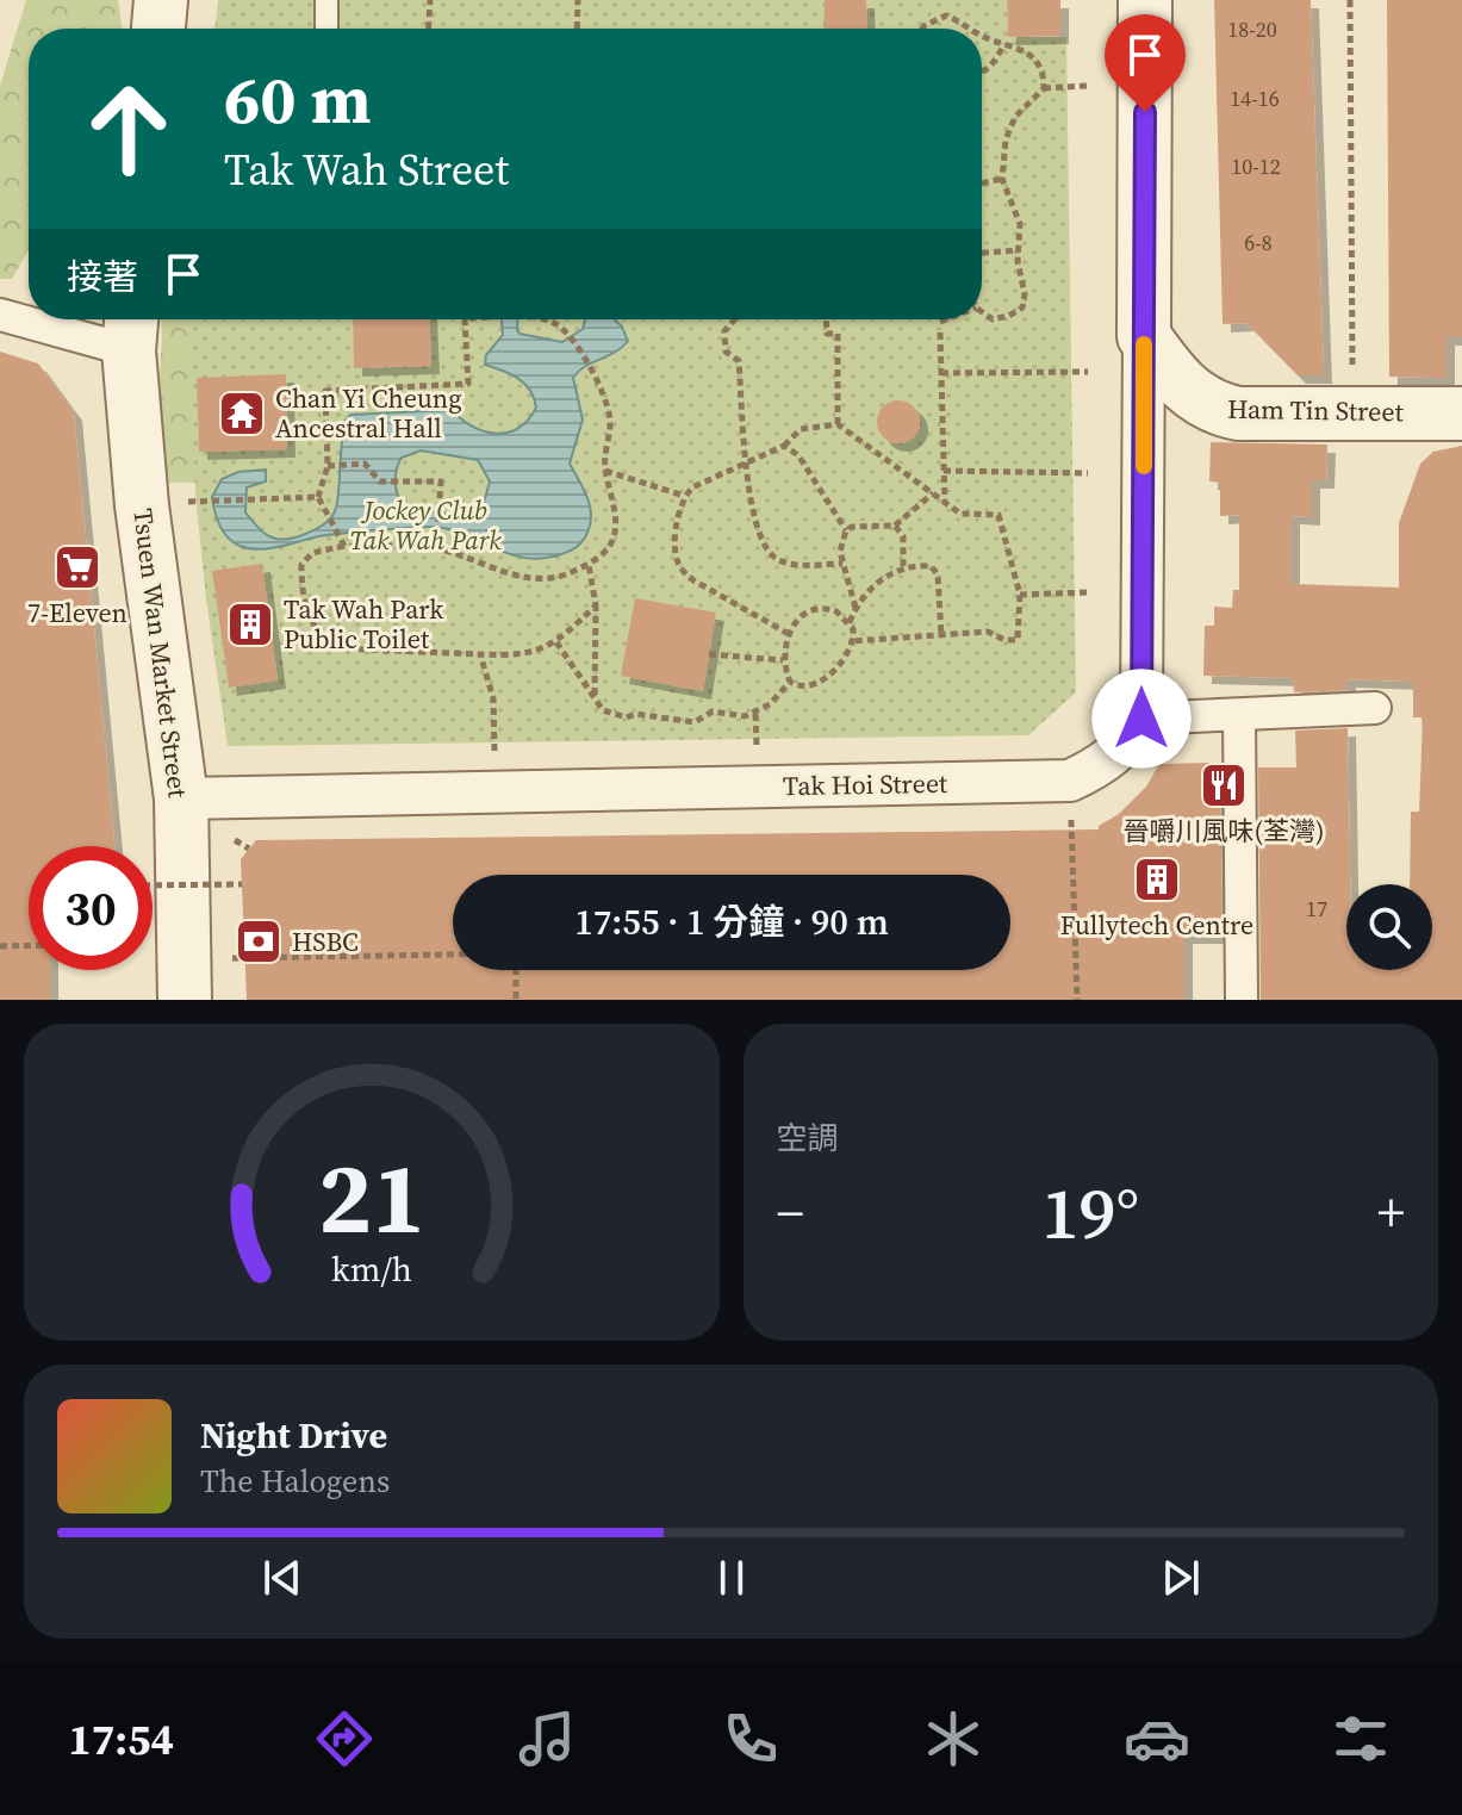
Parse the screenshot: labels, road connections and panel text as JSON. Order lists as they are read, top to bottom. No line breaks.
{"streets":{"street":["Ham Tin Street","Tsuen Wan Market Street","Tak Hoi Street"]},"crossings":[["Tsuen Wan Market Street","Tak Hoi Street"]],"parks":["Jockey Club Tak Wah Park"],"places":{"temple":["Chan Yi Cheung Ancestral Hall"],"supermarket":["7-Eleven"],"building":["Tak Wah Park Public Toilet","Fullytech Centre"],"restaurant":["晉嚼川風味(荃灣)"],"bank":["HSBC"]},"house_numbers":["18-20","14-16","10-12","6-8","17"],"page":{"turn":["60 m","Tak Wah Street"],"then":"接著","limit":"30","trip":"17:55 · 1 分鐘 · 90 m","tile":"空調","heat":["−","19°","+"],"song":["Night Drive","The Halogens"],"tabs":"17:54","gauge":["21","km/h"]}}
